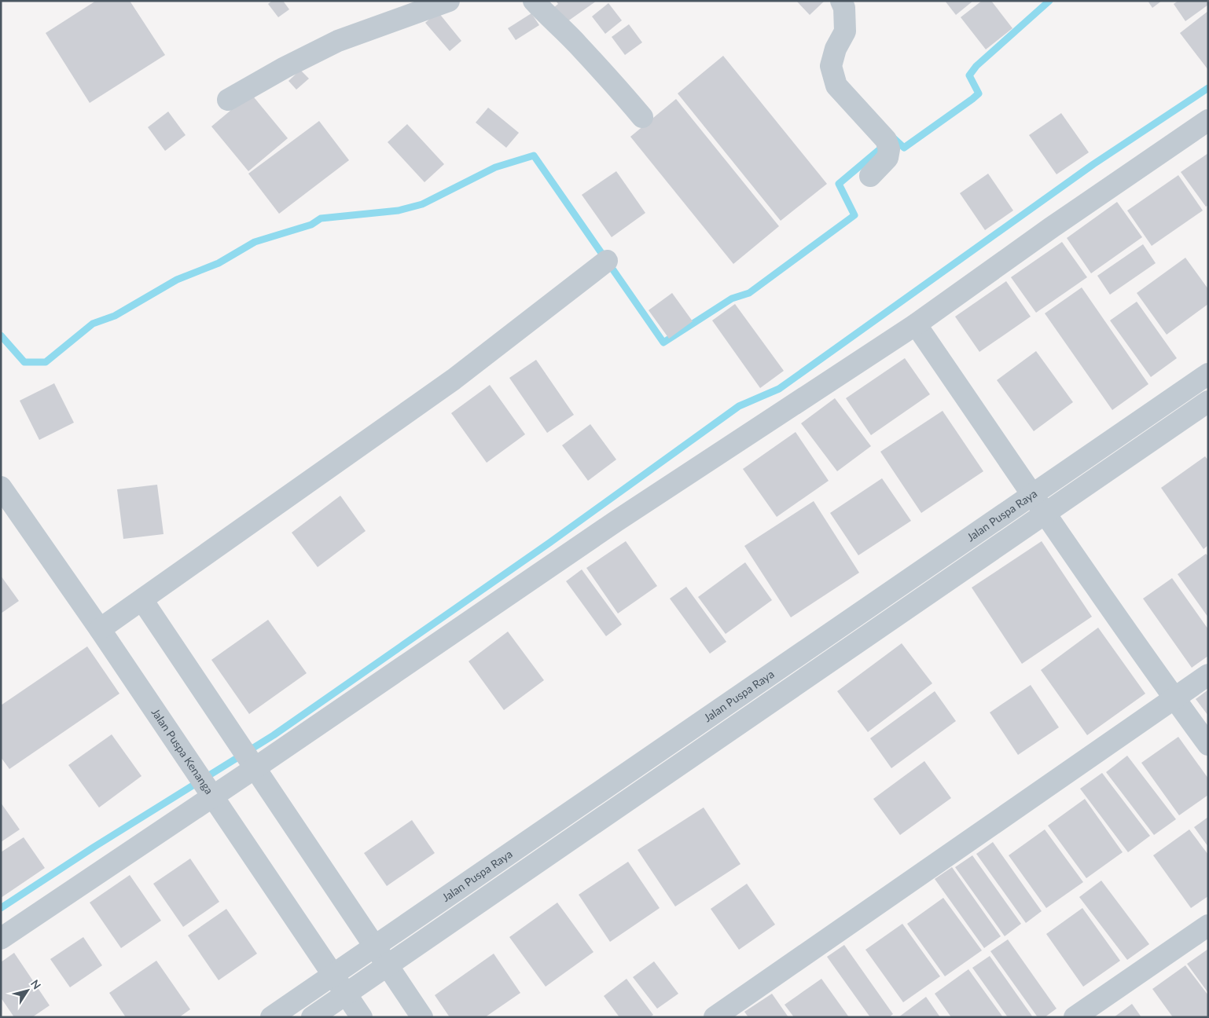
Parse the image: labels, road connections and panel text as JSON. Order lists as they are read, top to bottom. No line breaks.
{"streets":{"street":["Jalan Puspa Raya","Jalan Puspa Kenanga"]},"crossings":[["Jalan Puspa Raya","Jalan Puspa Kenanga"]],"north":"top right"}
